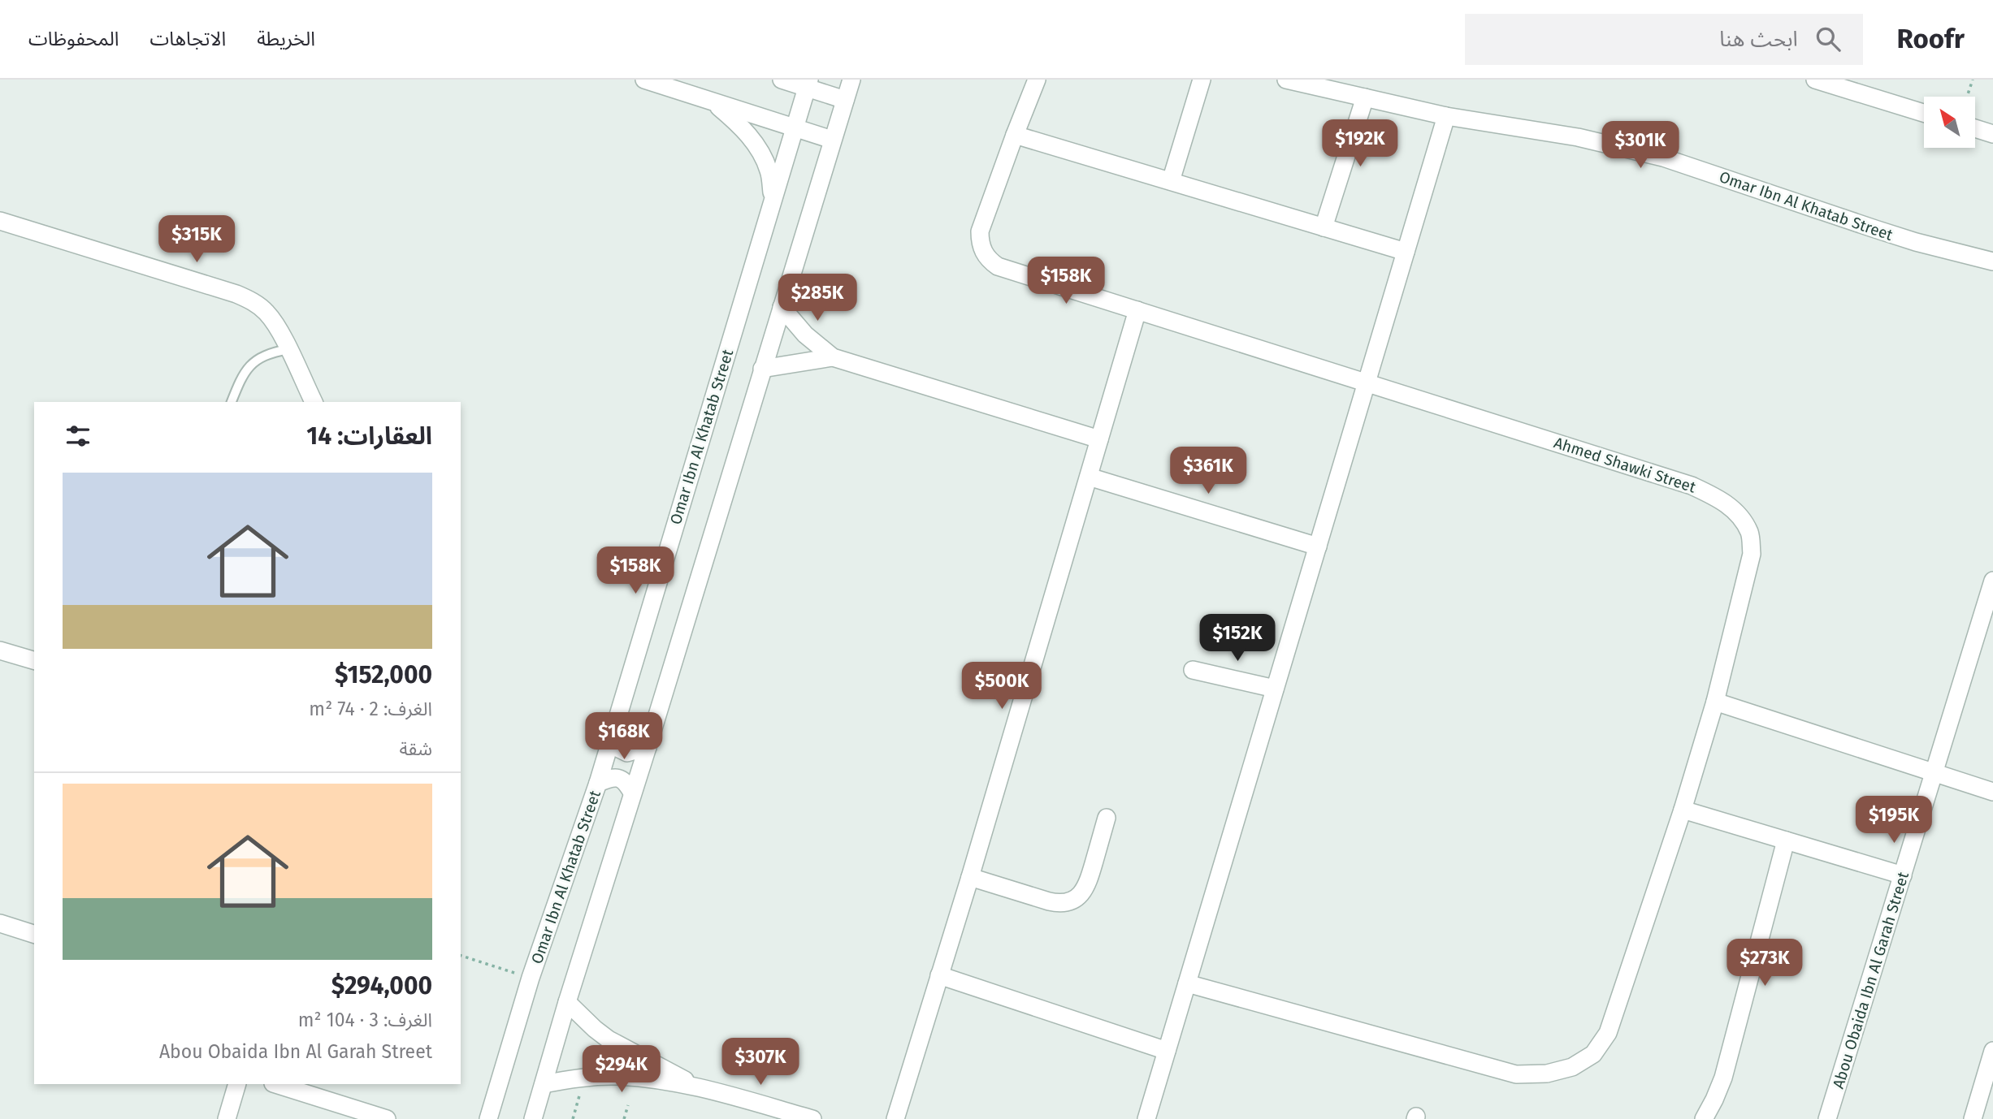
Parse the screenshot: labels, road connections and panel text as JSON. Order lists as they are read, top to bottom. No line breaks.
{"streets":{"street":["Omar Ibn Al Khatab Street","Ahmed Shawki Street","Abou Obaida Ibn Al Garah Street"]},"north":"top left","page":{"header":"Roofr","search":"ابحث هنا","nav":["الخريطة","الاتجاهات","المحفوظات"],"price":["$192K","$301K","$315K","$158K","$285K","$361K","$158K","$152K","$500K","$168K","$195K","$273K","$307K","$294K"],"heading":"العقارات: 14","list":[{"name":"$152,000","note":"الغرف: 2 · 74 m² · شقة"},{"name":"$294,000","note":"الغرف: 3 · 104 m² · Abou Obaida Ibn Al Garah Street"}]}}
